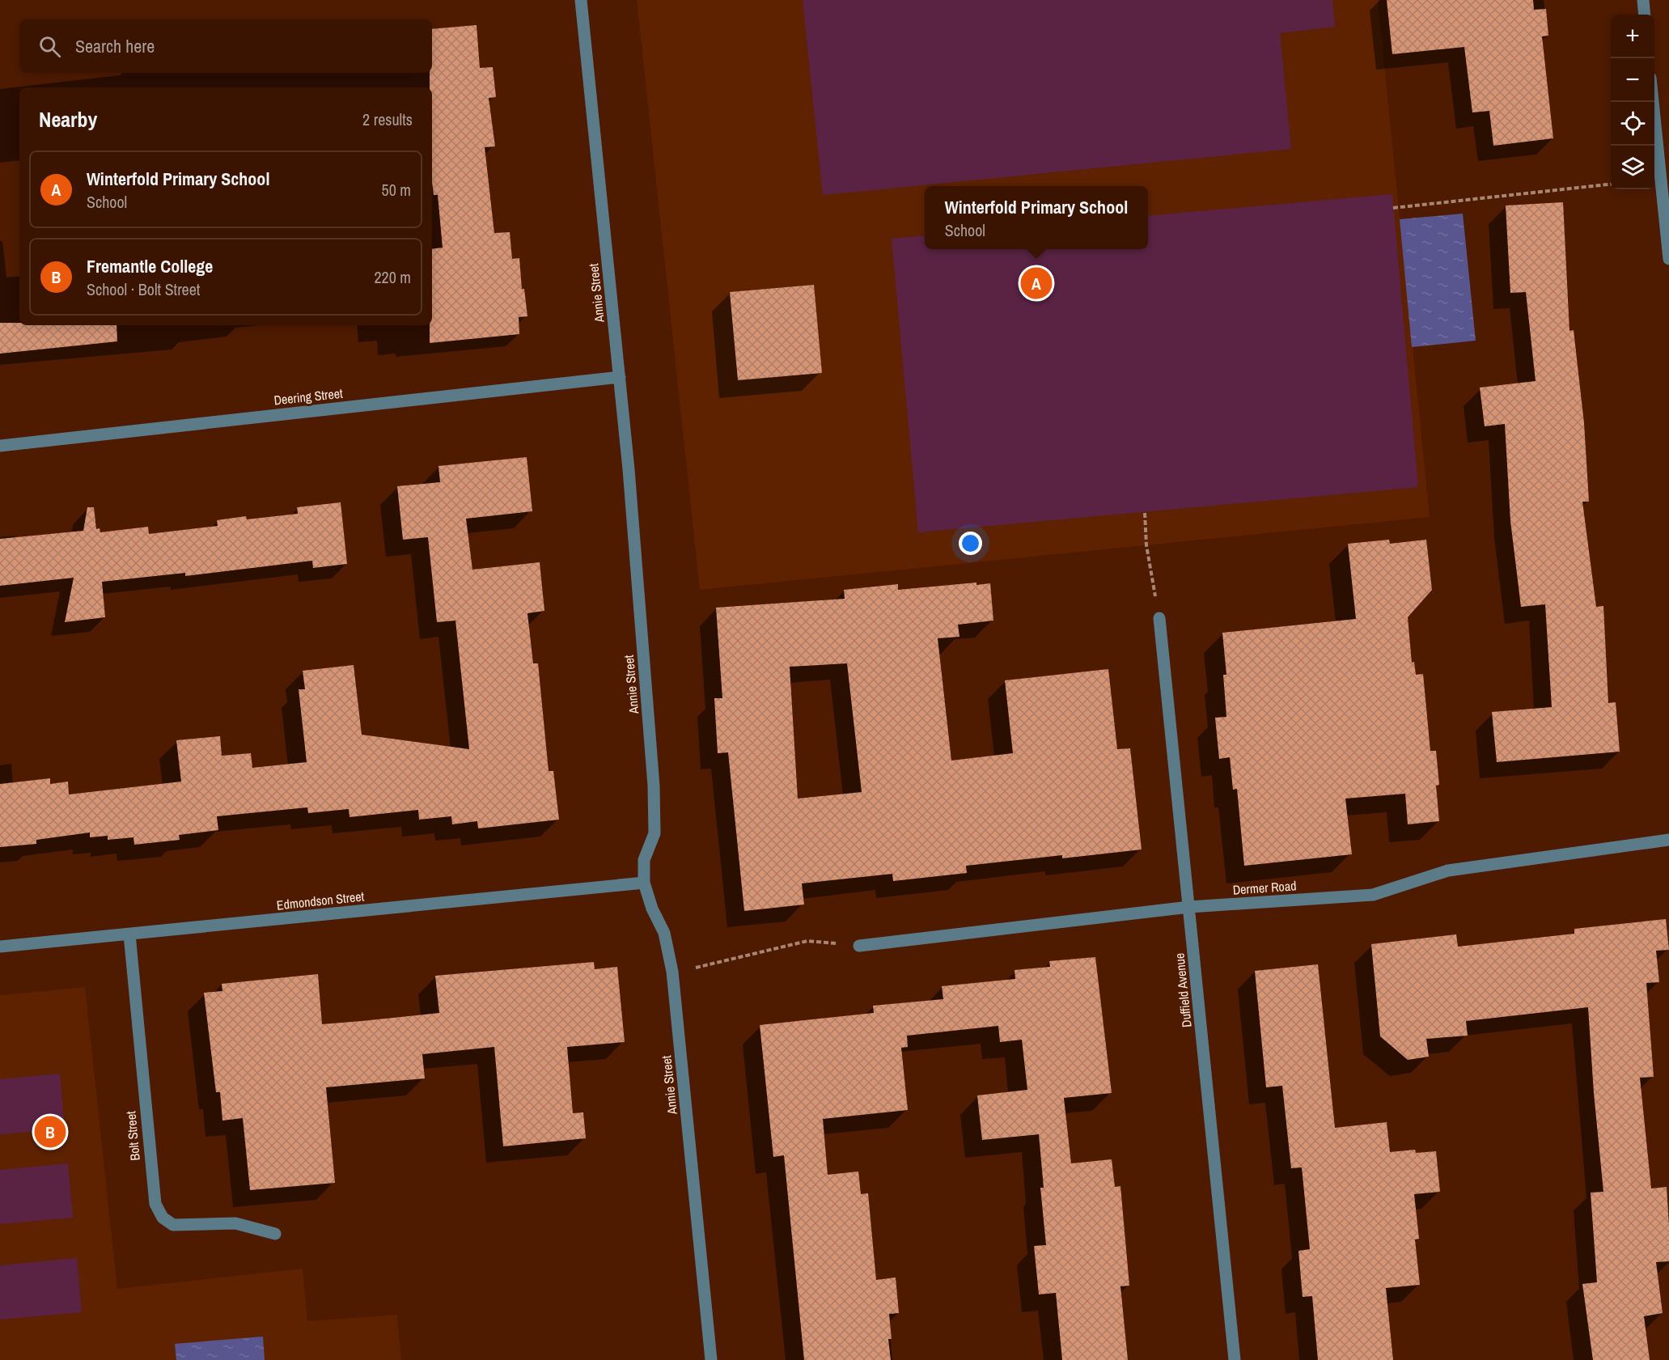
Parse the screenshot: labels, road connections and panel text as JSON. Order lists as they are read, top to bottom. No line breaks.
{"streets":{"street":["Annie Street","Deering Street","Dermer Road","Edmondson Street","Duffield Avenue","Bolt Street"]},"crossings":[["Annie Street","Deering Street"],["Annie Street","Edmondson Street"],["Dermer Road","Duffield Avenue"],["Edmondson Street","Bolt Street"]],"page":{"map_buttons":["+","−"],"search":"Search here","heading":["Nearby","2 results"],"list":[{"mark":"A","name":"Winterfold Primary School","note":"School","value":"50 m"},{"mark":"B","name":"Fremantle College","note":"School · Bolt Street","value":"220 m"}],"popup":["Winterfold Primary School","School"],"pins":["A","B"]}}
